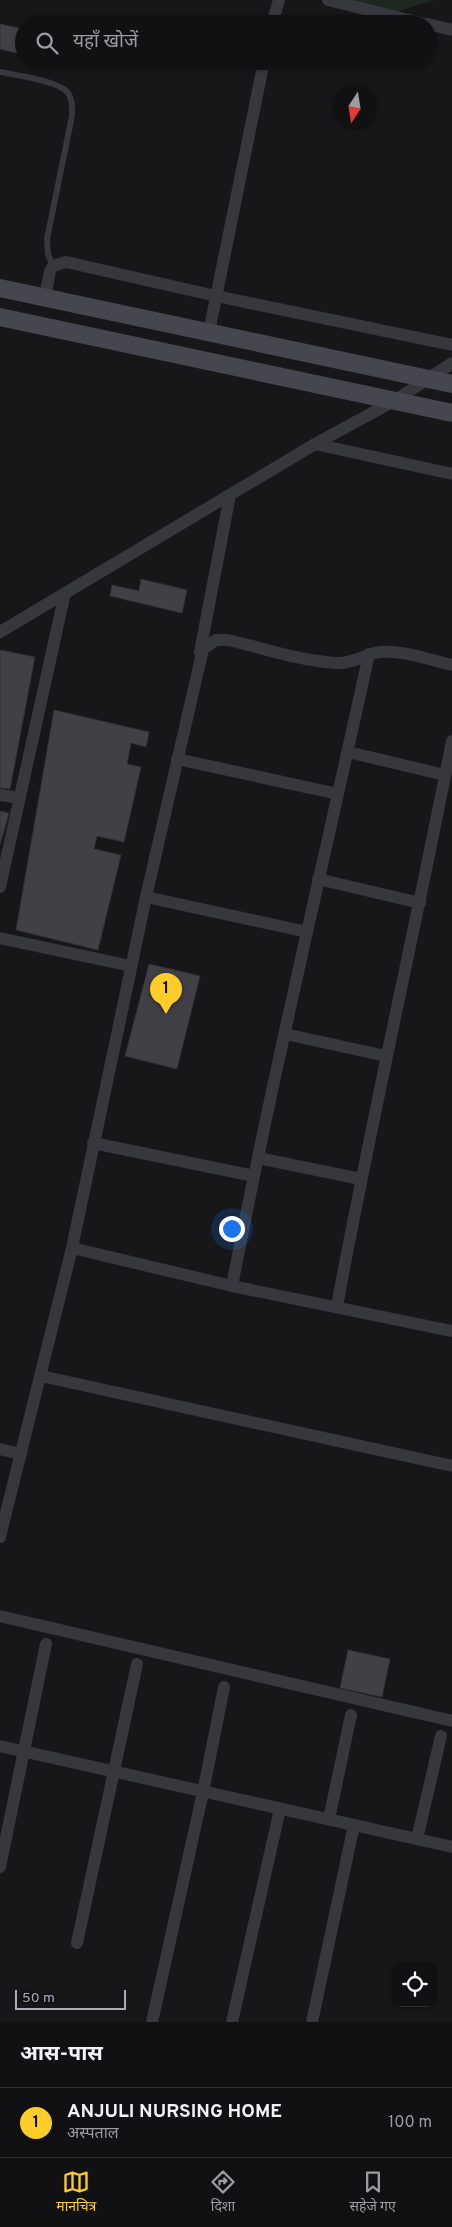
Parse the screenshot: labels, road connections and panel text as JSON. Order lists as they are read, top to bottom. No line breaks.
{"scale_bar":"50 m","north":"bottom","page":{"search":"यहाँ खोजें","pins":"1","scale":"50 m","heading":"आस-पास","list":[{"mark":"1","name":"ANJULI NURSING HOME","note":"अस्पताल","value":"100 m"}],"nav":["मानचित्र","दिशा","सहेजे गए"]}}
